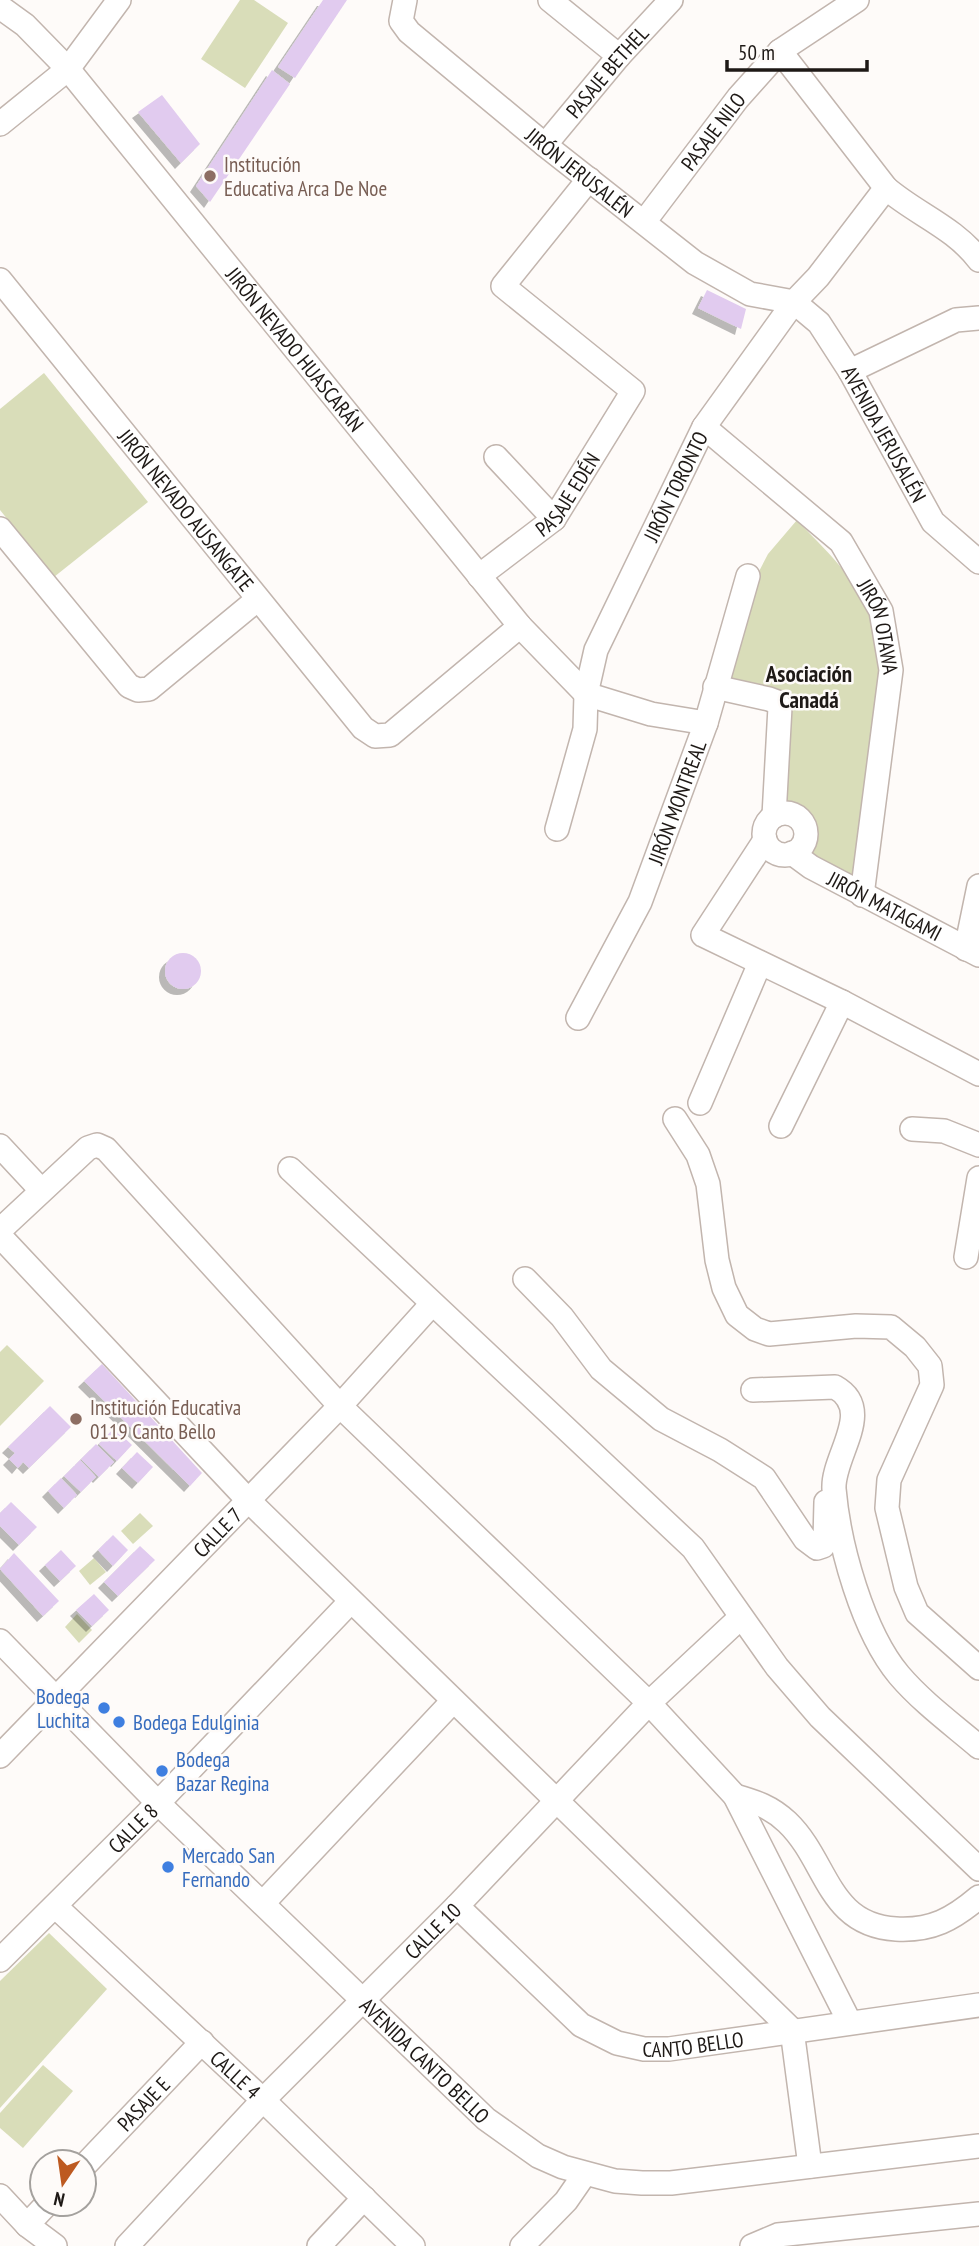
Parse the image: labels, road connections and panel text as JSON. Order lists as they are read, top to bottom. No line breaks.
{"streets":{"street":["PASAJE BETHEL","PASAJE NILO","JIRÓN JERUSALÉN","JIRÓN NEVADO HUASCARÁN","AVENIDA JERUSALÉN","JIRÓN TORONTO","PASAJE EDÉN","JIRÓN NEVADO AUSANGATE","JIRÓN OTAWA","JIRÓN MONTREAL","JIRÓN MATAGAMI","CALLE 7","CALLE 8","CALLE 10","CANTO BELLO","AVENIDA CANTO BELLO","CALLE 4","PASAJE E"]},"crossings":[["PASAJE BETHEL","JIRÓN JERUSALÉN"],["PASAJE NILO","JIRÓN JERUSALÉN"],["JIRÓN JERUSALÉN","AVENIDA JERUSALÉN"],["JIRÓN JERUSALÉN","JIRÓN TORONTO"],["JIRÓN JERUSALÉN","PASAJE EDÉN"],["JIRÓN NEVADO HUASCARÁN","JIRÓN TORONTO"],["JIRÓN NEVADO HUASCARÁN","PASAJE EDÉN"],["JIRÓN NEVADO HUASCARÁN","JIRÓN NEVADO AUSANGATE"],["AVENIDA JERUSALÉN","JIRÓN TORONTO"],["JIRÓN TORONTO","JIRÓN OTAWA"],["JIRÓN OTAWA","JIRÓN MATAGAMI"],["CALLE 7","AVENIDA CANTO BELLO"],["CALLE 8","AVENIDA CANTO BELLO"],["CALLE 8","CALLE 4"],["CALLE 10","CANTO BELLO"],["CALLE 10","AVENIDA CANTO BELLO"],["CALLE 10","CALLE 4"],["CALLE 4","PASAJE E"]],"districts":["Asociación Canadá"],"places":["Institución Educativa Arca De Noe","Institución Educativa 0119 Canto Bello","Bodega Luchita","Bodega Edulginia","Bodega Bazar Regina","Mercado San Fernando"],"scale_bar":"50 m","north":"bottom"}
